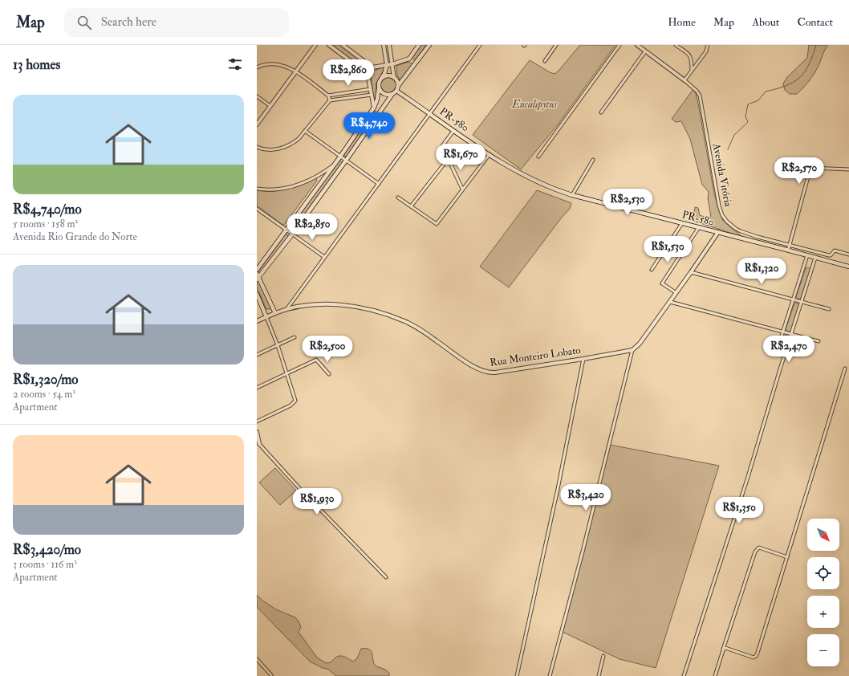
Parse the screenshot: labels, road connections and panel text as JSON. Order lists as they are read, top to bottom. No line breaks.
{"streets":{"main road":["PR-580","Rua Monteiro Lobato"],"street":["Avenida Vitória"]},"crossings":[["PR-580","Rua Monteiro Lobato"]],"parks":["Eucalipytus"],"north":"bottom right","page":{"header":"Map","search":"Search here","nav":["Home","Map","About","Contact"],"heading":"13 homes","price":["R$2,860","R$4,740","R$1,670","R$2,570","R$2,530","R$2,850","R$1,530","R$1,320","R$2,500","R$2,470","R$3,420","R$1,930","R$1,350"],"list":[{"name":"R$4,740/mo","note":"5 rooms · 158 m² · Avenida Rio Grande do Norte"},{"name":"R$1,320/mo","note":"2 rooms · 54 m² · Apartment"},{"name":"R$3,420/mo","note":"3 rooms · 116 m² · Apartment"}],"map_buttons":["+","−"]}}
